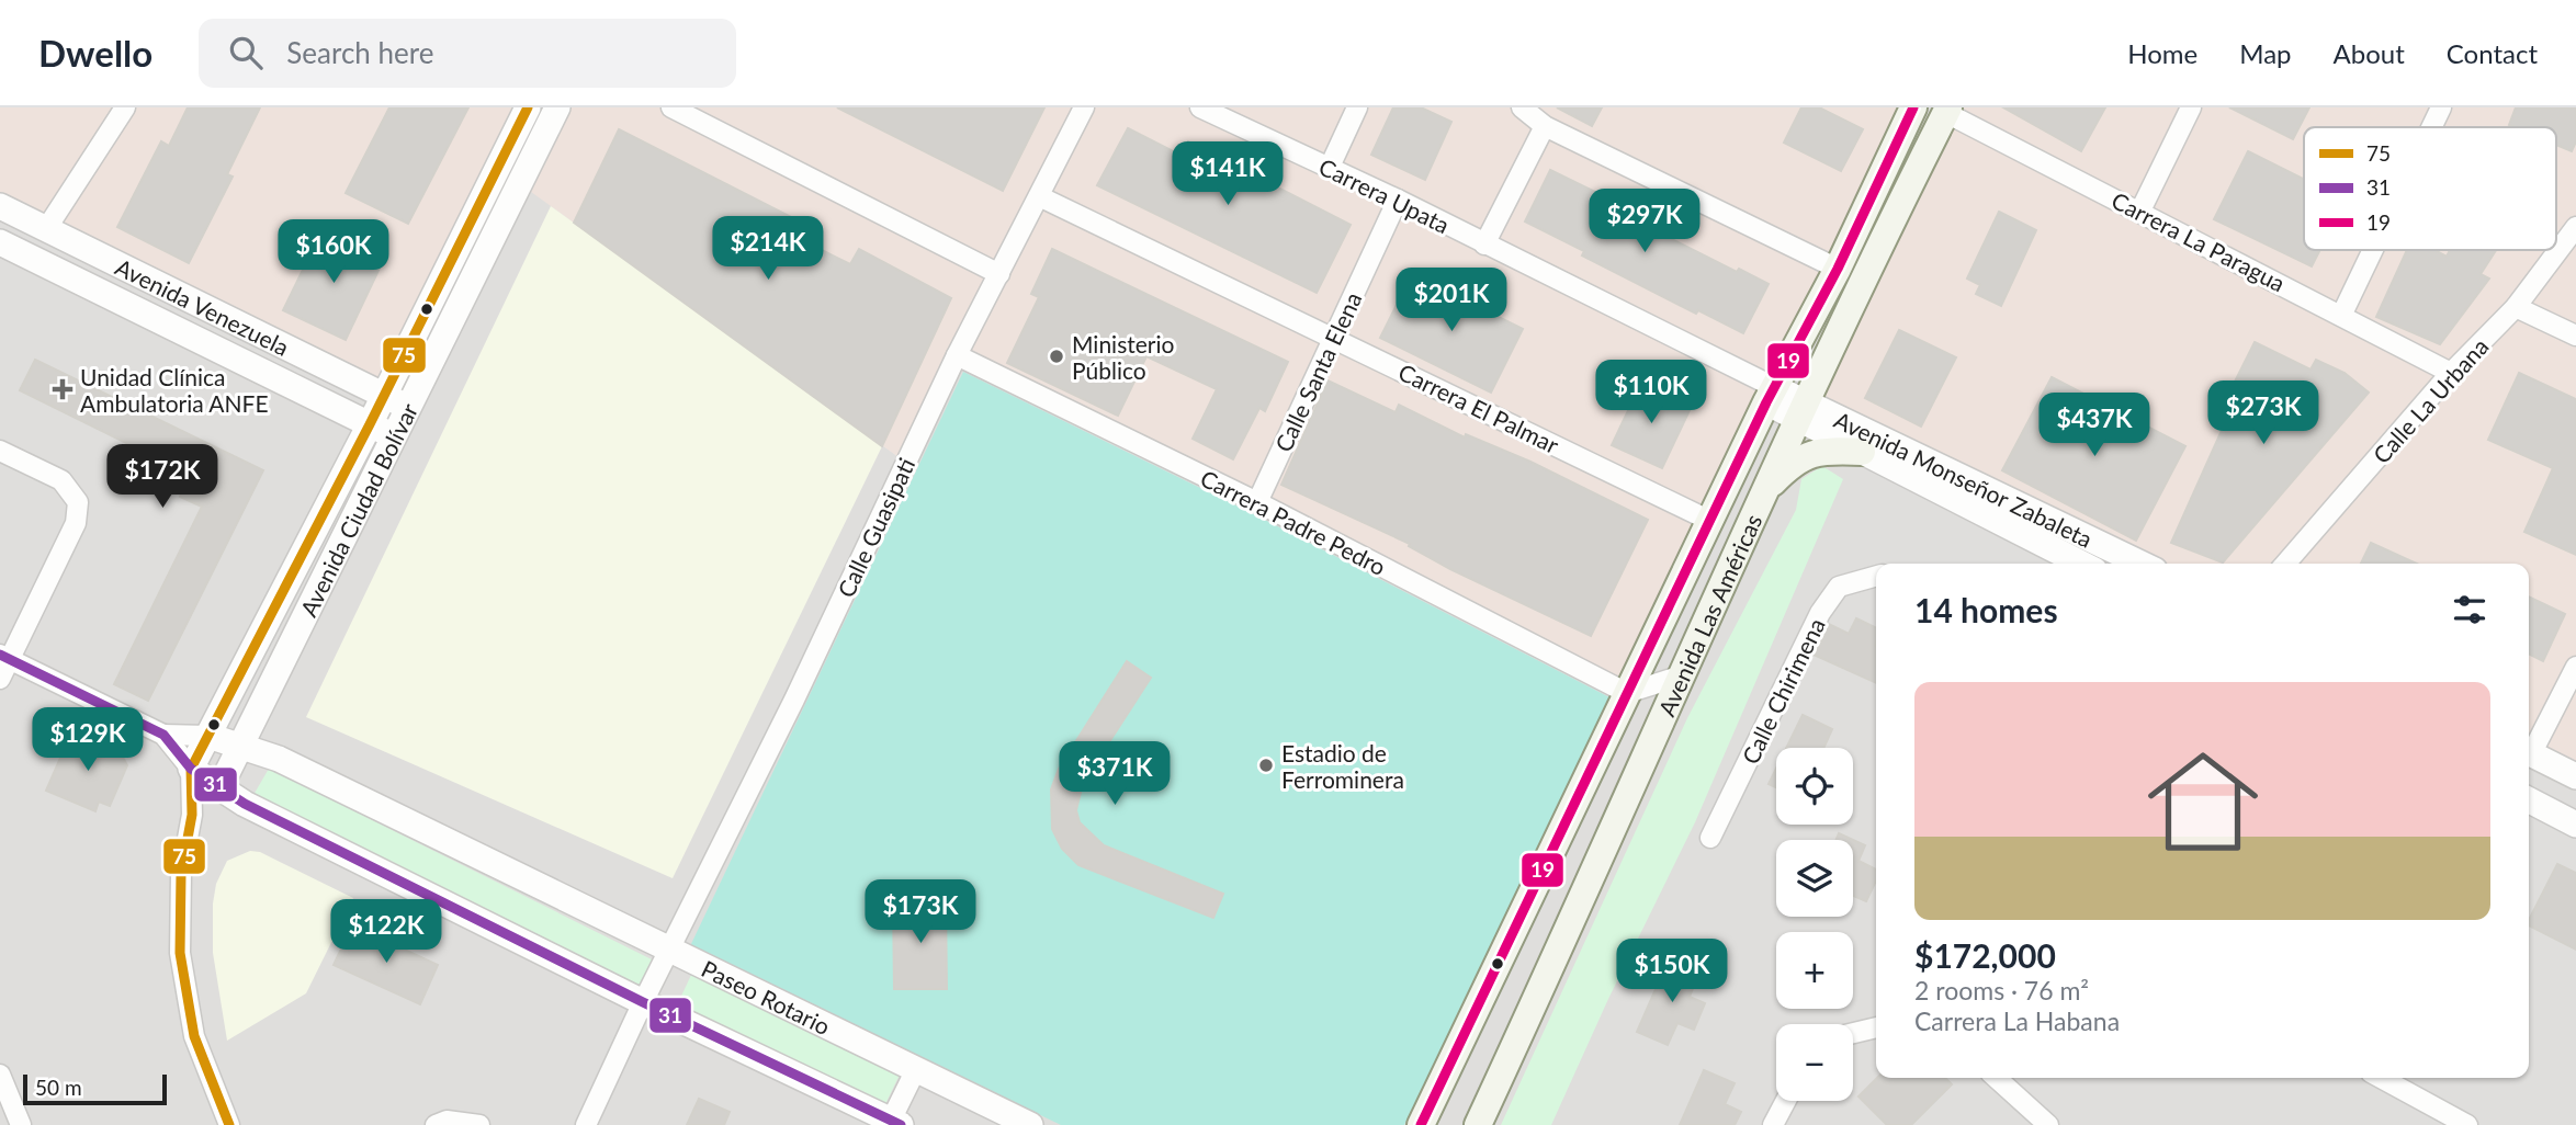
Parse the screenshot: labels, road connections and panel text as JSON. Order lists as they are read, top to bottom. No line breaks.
{"streets":{"main road":["Avenida Las Américas"],"street":["Carrera Upata","Carrera La Paragua","Avenida Venezuela","Calle Santa Elena","Calle La Urbana","Carrera El Palmar","Avenida Monseñor Zabaleta","Avenida Ciudad Bolívar","Carrera Padre Pedro","Calle Guasipati","Calle Chirimena","Paseo Rotario"]},"crossings":[["Carrera Upata","Calle Santa Elena"],["Carrera Upata","Avenida Monseñor Zabaleta"],["Carrera Upata","Avenida Las Américas"],["Carrera La Paragua","Calle La Urbana"],["Carrera La Paragua","Avenida Las Américas"],["Avenida Venezuela","Avenida Ciudad Bolívar"],["Calle Santa Elena","Carrera El Palmar"],["Calle Santa Elena","Carrera Padre Pedro"],["Carrera El Palmar","Calle Guasipati"],["Carrera El Palmar","Avenida Las Américas"],["Avenida Monseñor Zabaleta","Avenida Las Américas"],["Avenida Ciudad Bolívar","Paseo Rotario"],["Carrera Padre Pedro","Calle Guasipati"],["Carrera Padre Pedro","Avenida Las Américas"],["Calle Guasipati","Paseo Rotario"]],"places":{"other":["Ministerio Público","Estadio de Ferrominera"],"health":["Unidad Clínica Ambulatoria ANFE"]},"lines":["transit line 75","transit line 19","transit line 31"],"legend":["75","31","19"],"scale_bar":"50 m","page":{"header":"Dwello","search":"Search here","nav":["Home","Map","About","Contact"],"price":["$141K","$297K","$214K","$160K","$201K","$110K","$273K","$437K","$172K","$129K","$371K","$173K","$122K","$150K"],"heading":"14 homes","list":[{"name":"$172,000","note":"2 rooms · 76 m² · Carrera La Habana"}],"map_buttons":["+","−"],"scale":"50 m"}}
